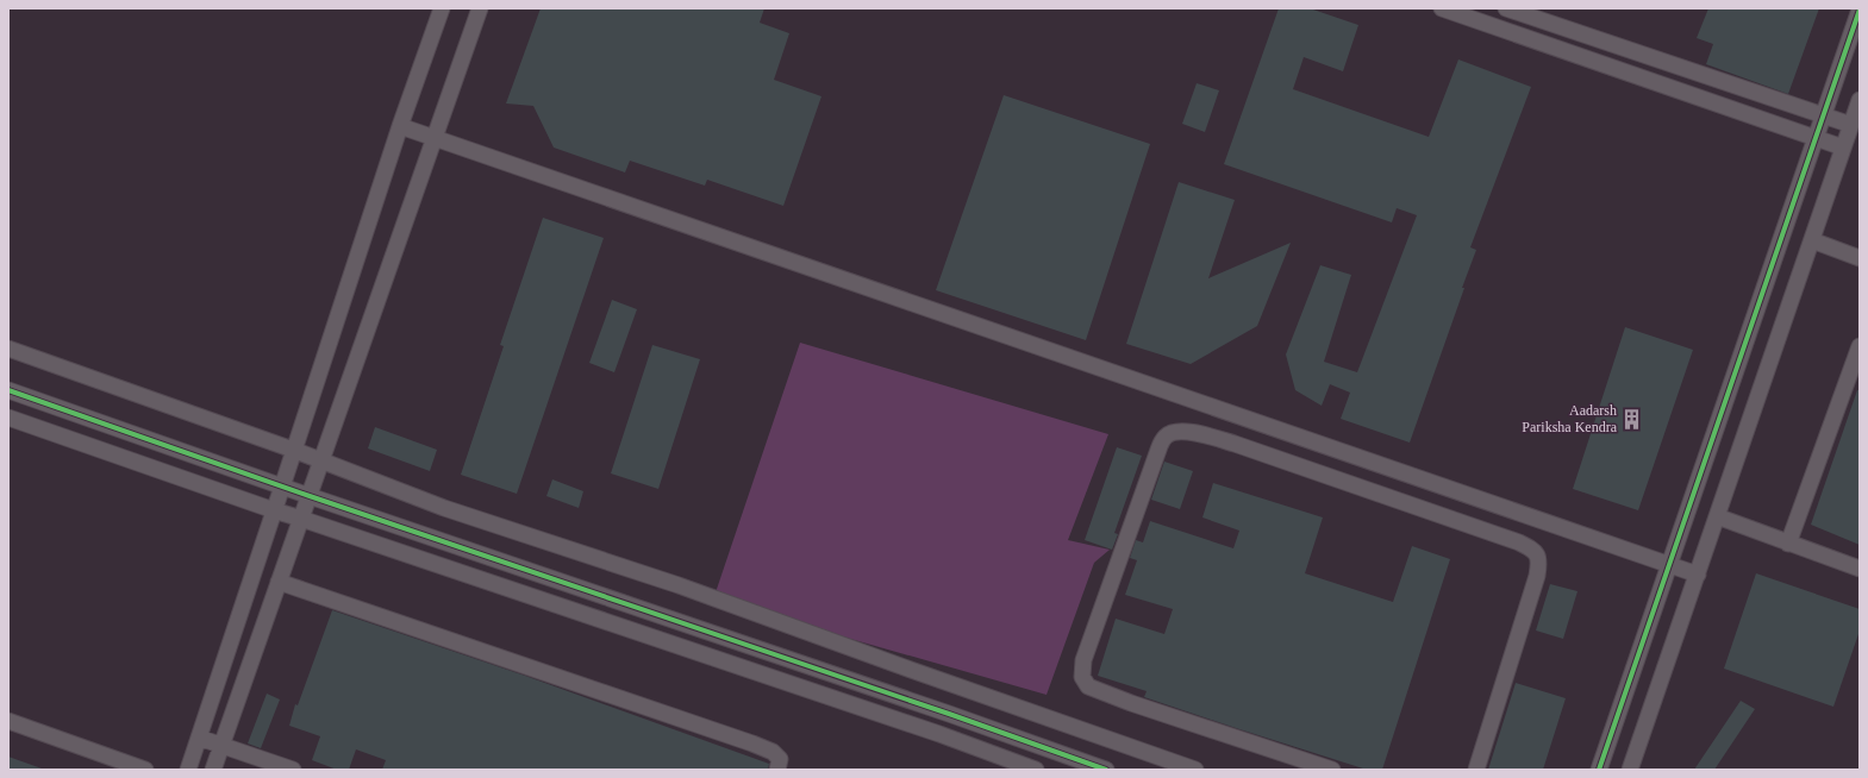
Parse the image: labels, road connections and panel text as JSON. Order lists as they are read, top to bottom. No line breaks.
{"places":{"building":["Aadarsh Pariksha Kendra"]}}
